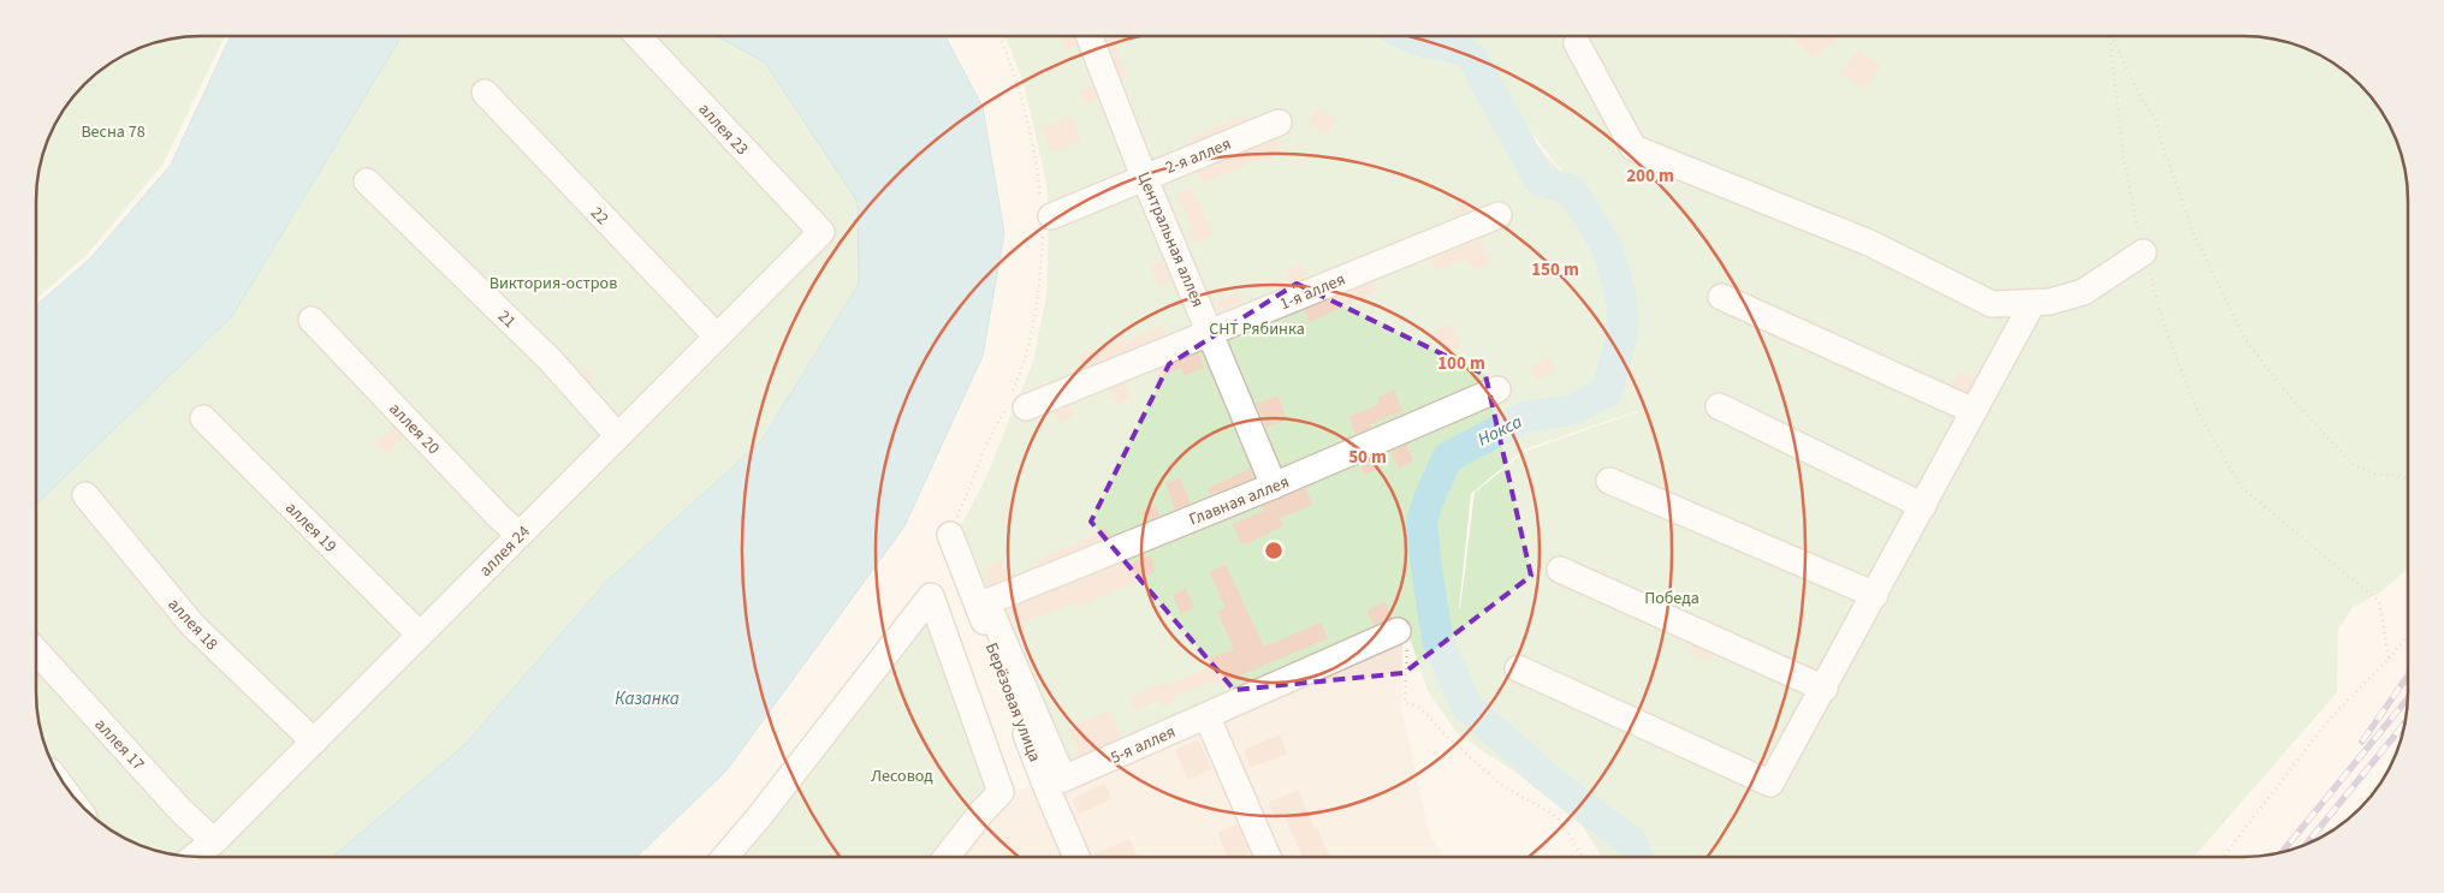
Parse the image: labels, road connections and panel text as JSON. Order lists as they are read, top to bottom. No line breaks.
{"streets":{"street":["аллея 23","2-я аллея","22","Центральная аллея","1-я аллея","21","аллея 20","Главная аллея","аллея 19","аллея 24","аллея 18","Берёзовая улица","аллея 17","5-я аллея"]},"crossings":[["аллея 23","аллея 24"],["2-я аллея","Центральная аллея"],["22","аллея 24"],["Центральная аллея","1-я аллея"],["Центральная аллея","Главная аллея"],["21","аллея 24"],["аллея 20","аллея 24"],["Главная аллея","Берёзовая улица"],["Главная аллея","5-я аллея"],["аллея 19","аллея 24"],["аллея 24","аллея 18"],["аллея 24","аллея 17"],["Берёзовая улица","5-я аллея"]],"water":["Нокса","Казанка"],"parks":["Весна 78","Виктория-остров","СНТ Рябинка","Победа","Лесовод"],"rings":["200 m","150 m","100 m","50 m"]}
